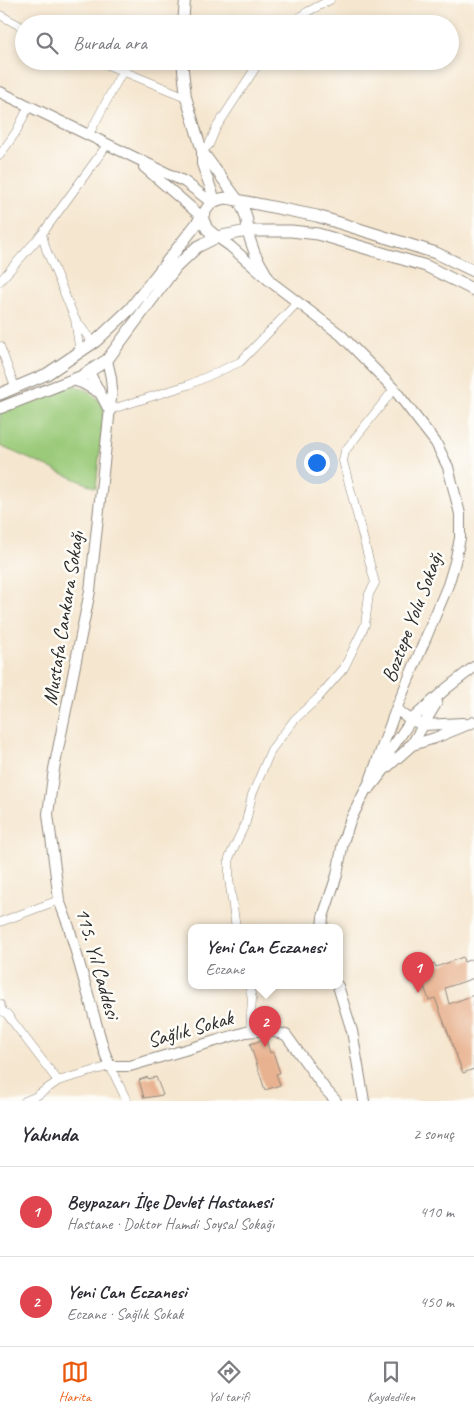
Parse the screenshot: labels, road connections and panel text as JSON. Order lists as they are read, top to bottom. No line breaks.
{"streets":{"street":["Boztepe Yolu Sokağı","Mustafa Cankara Sokağı","115. Yıl Caddesi","Sağlık Sokak"]},"crossings":[["Mustafa Cankara Sokağı","115. Yıl Caddesi"],["115. Yıl Caddesi","Sağlık Sokak"]],"page":{"search":"Burada ara","popup":["Yeni Can Eczanesi","Eczane"],"pins":["1","2"],"heading":["Yakında","2 sonuç"],"list":[{"mark":"1","name":"Beypazarı İlçe Devlet Hastanesi","note":"Hastane · Doktor Hamdi Soysal Sokağı","value":"410 m"},{"mark":"2","name":"Yeni Can Eczanesi","note":"Eczane · Sağlık Sokak","value":"450 m"}],"nav":["Harita","Yol tarifi","Kaydedilen"]}}
